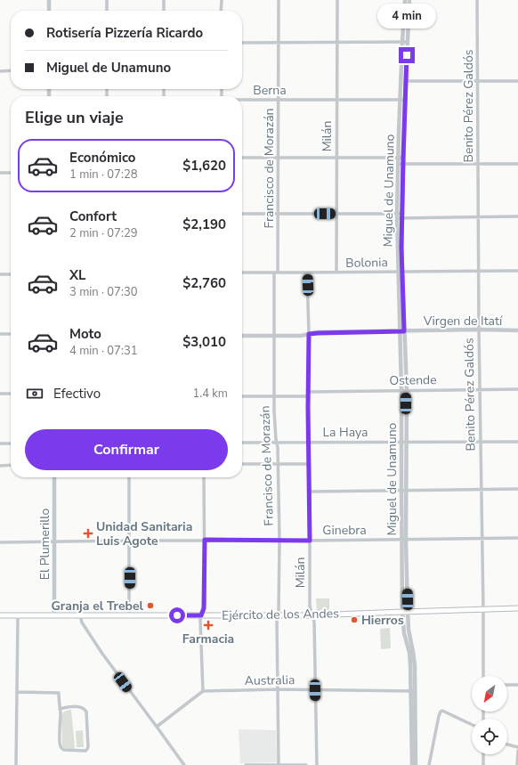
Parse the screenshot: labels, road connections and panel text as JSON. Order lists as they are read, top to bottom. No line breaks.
{"streets":{"main road":["Ejército de los Andes"],"street":["Berna","Benito Pérez Galdós","Milán","Francisco de Morazán","Miguel de Unamuno","Bolonia","Virgen de Itatí","Ostende","La Haya","Ginebra","El Plumerillo","Australia"]},"crossings":[["Berna","Milán"],["Berna","Francisco de Morazán"],["Berna","Miguel de Unamuno"],["Benito Pérez Galdós","Bolonia"],["Benito Pérez Galdós","Virgen de Itatí"],["Benito Pérez Galdós","Ostende"],["Benito Pérez Galdós","La Haya"],["Benito Pérez Galdós","Ginebra"],["Benito Pérez Galdós","Ejército de los Andes"],["Milán","Bolonia"],["Milán","Virgen de Itatí"],["Milán","Ostende"],["Milán","La Haya"],["Milán","Ginebra"],["Milán","Ejército de los Andes"],["Milán","Australia"],["Francisco de Morazán","Bolonia"],["Francisco de Morazán","Virgen de Itatí"],["Francisco de Morazán","La Haya"],["Francisco de Morazán","Ginebra"],["Francisco de Morazán","Ejército de los Andes"],["Francisco de Morazán","Australia"],["Miguel de Unamuno","Bolonia"],["Miguel de Unamuno","Virgen de Itatí"],["Miguel de Unamuno","Ostende"],["Miguel de Unamuno","La Haya"],["Miguel de Unamuno","Ginebra"],["Miguel de Unamuno","Ejército de los Andes"],["Miguel de Unamuno","Australia"],["Ginebra","El Plumerillo"],["El Plumerillo","Ejército de los Andes"]],"places":{"health":["Unidad Sanitaria Luis Agote","Farmacia"],"other":["Granja el Trebel","Hierros"]},"north":"bottom left","page":{"bubble":"4 min","banner":["Rotisería Pizzería Ricardo","Miguel de Unamuno"],"heading":"Elige un viaje","list":[{"name":"Económico","note":"1 min · 07:28","value":"$1,620"},{"name":"Confort","note":"2 min · 07:29","value":"$2,190"},{"name":"XL","note":"3 min · 07:30","value":"$2,760"},{"name":"Moto","note":"4 min · 07:31","value":"$3,010"}],"pay":["Efectivo","1.4 km"],"buttons":"Confirmar"}}
